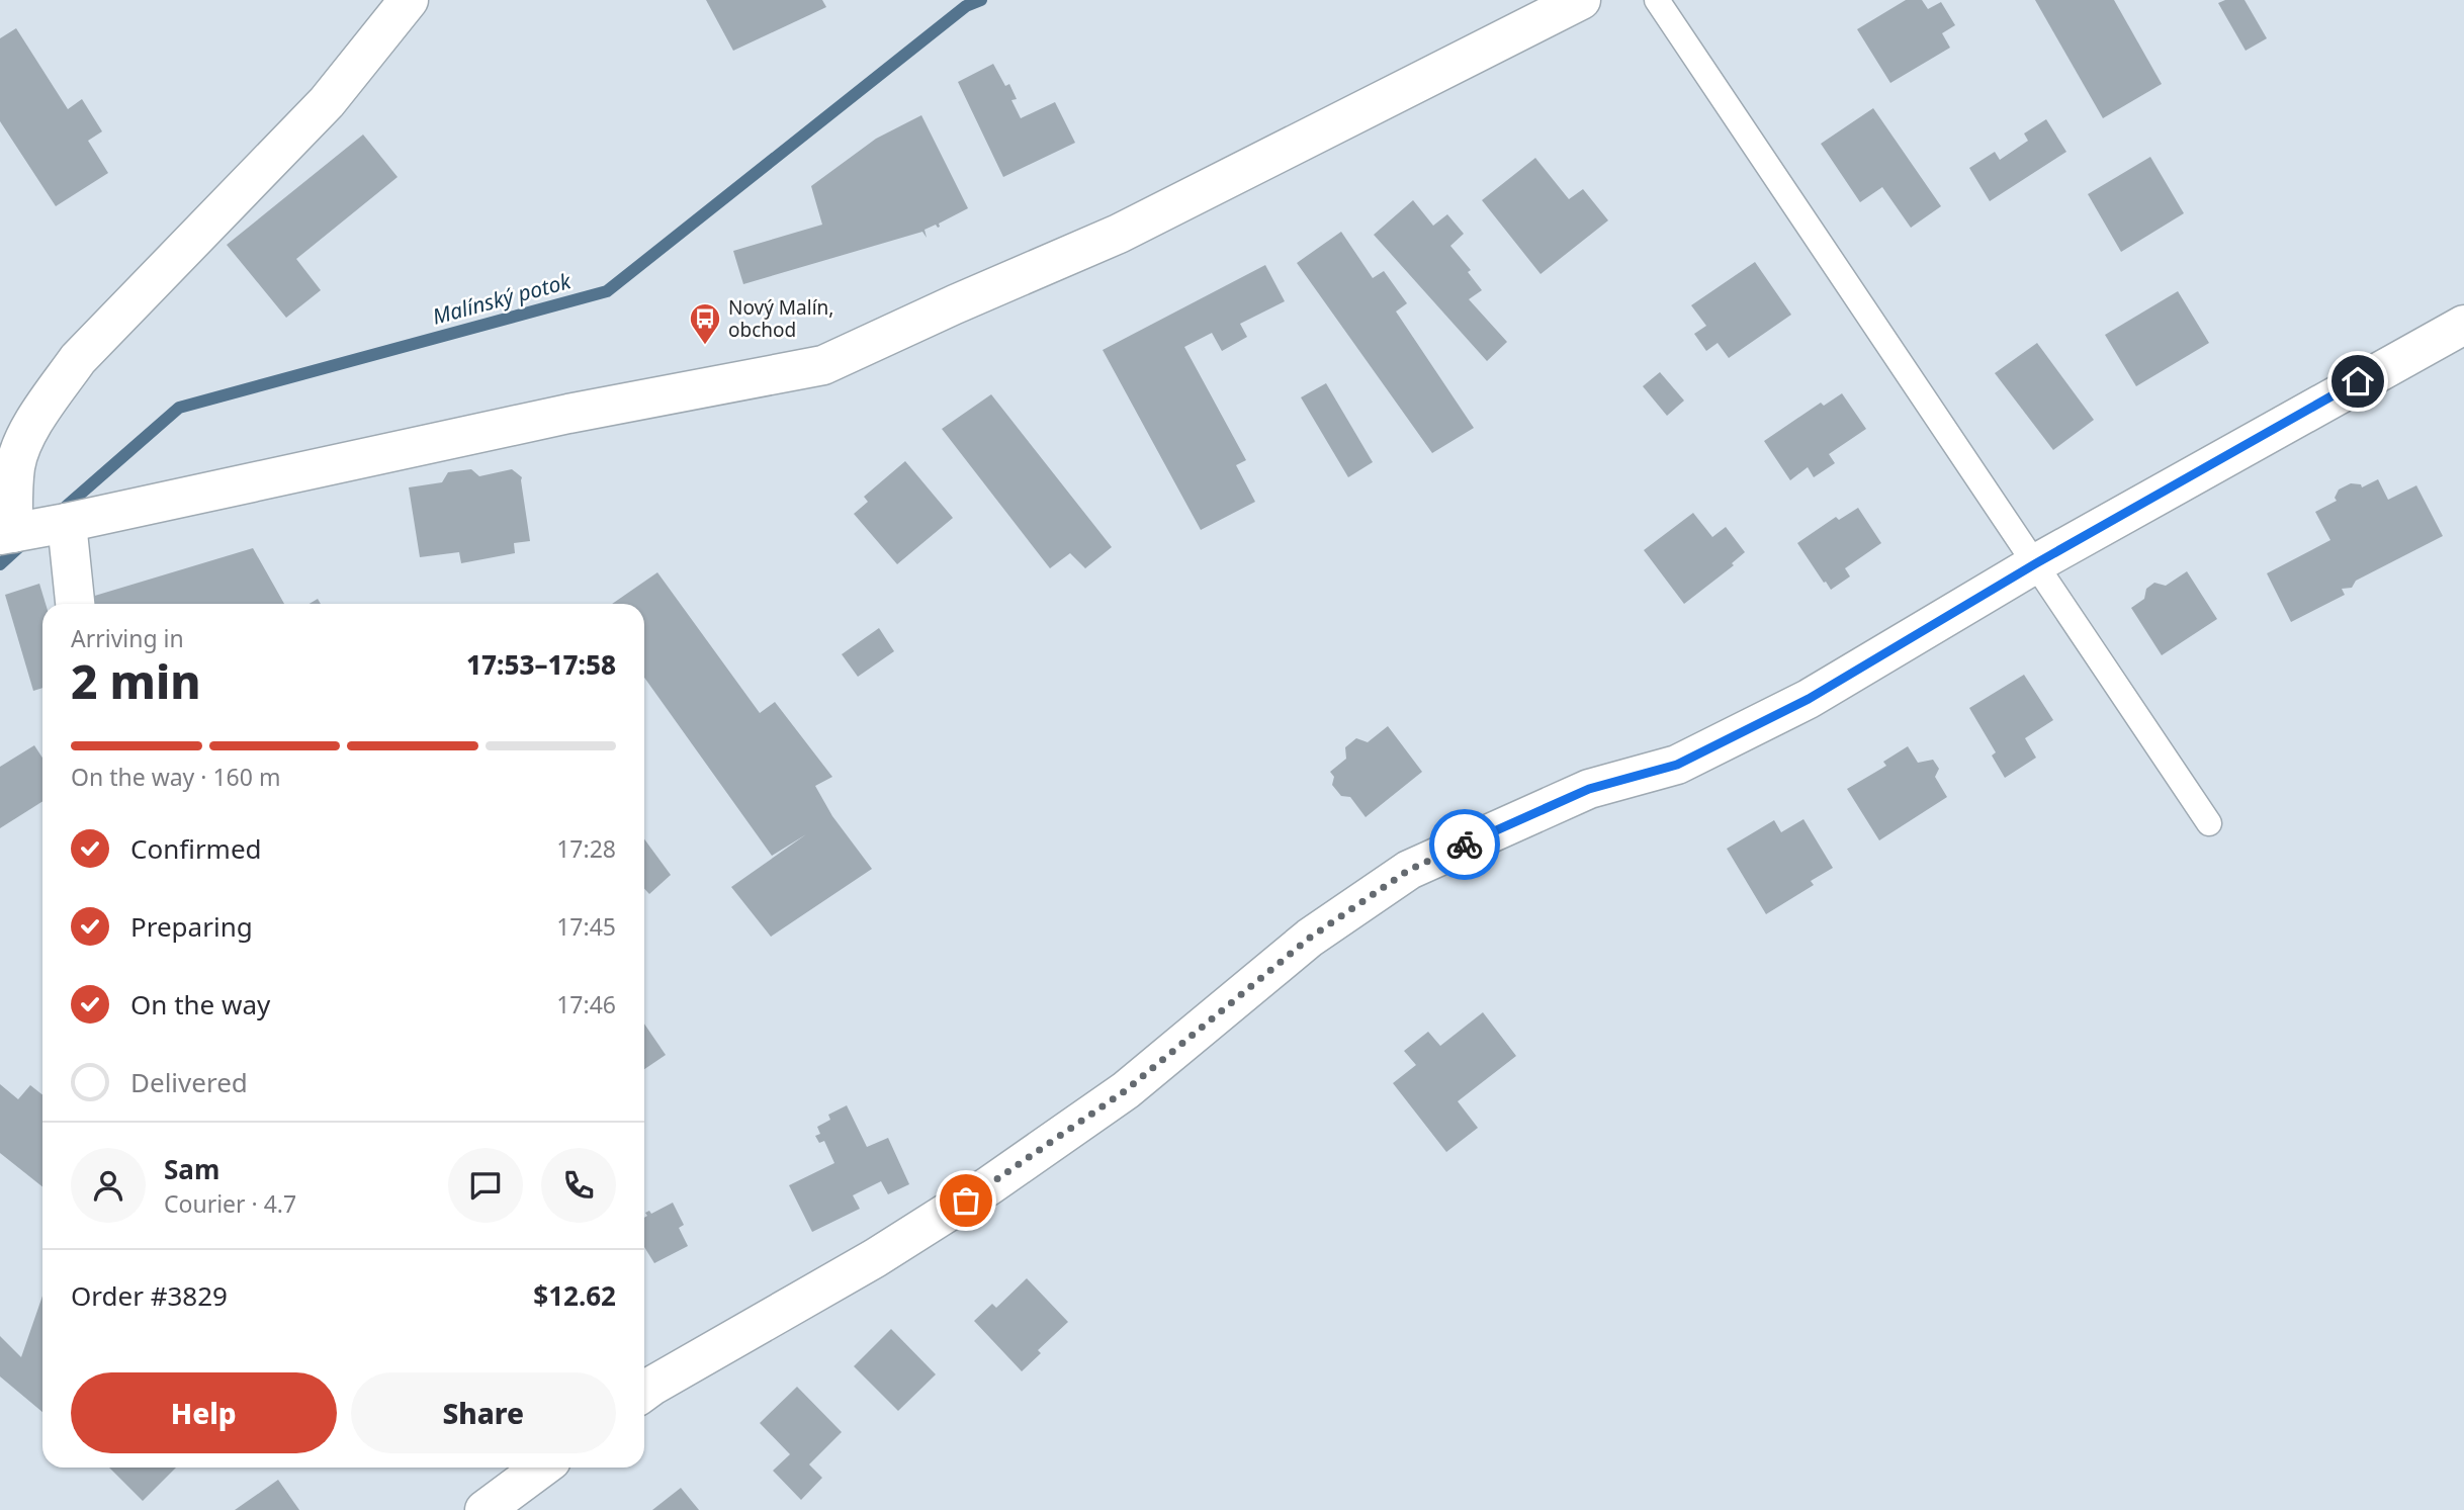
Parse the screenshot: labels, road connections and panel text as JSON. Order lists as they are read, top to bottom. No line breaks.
{"water":["Malínský potok"],"places":{"bus stop":["Nový Malín, obchod"]},"page":{"heading":["2 min","Arriving in","17:53–17:58"],"panel":["Sam","Courier · 4.7","Order #3829","$12.62"],"bar":"On the way · 160 m","list":[["Confirmed","17:28"],["Preparing","17:45"],["On the way","17:46"],"Delivered"],"buttons":["Help","Share"]}}
